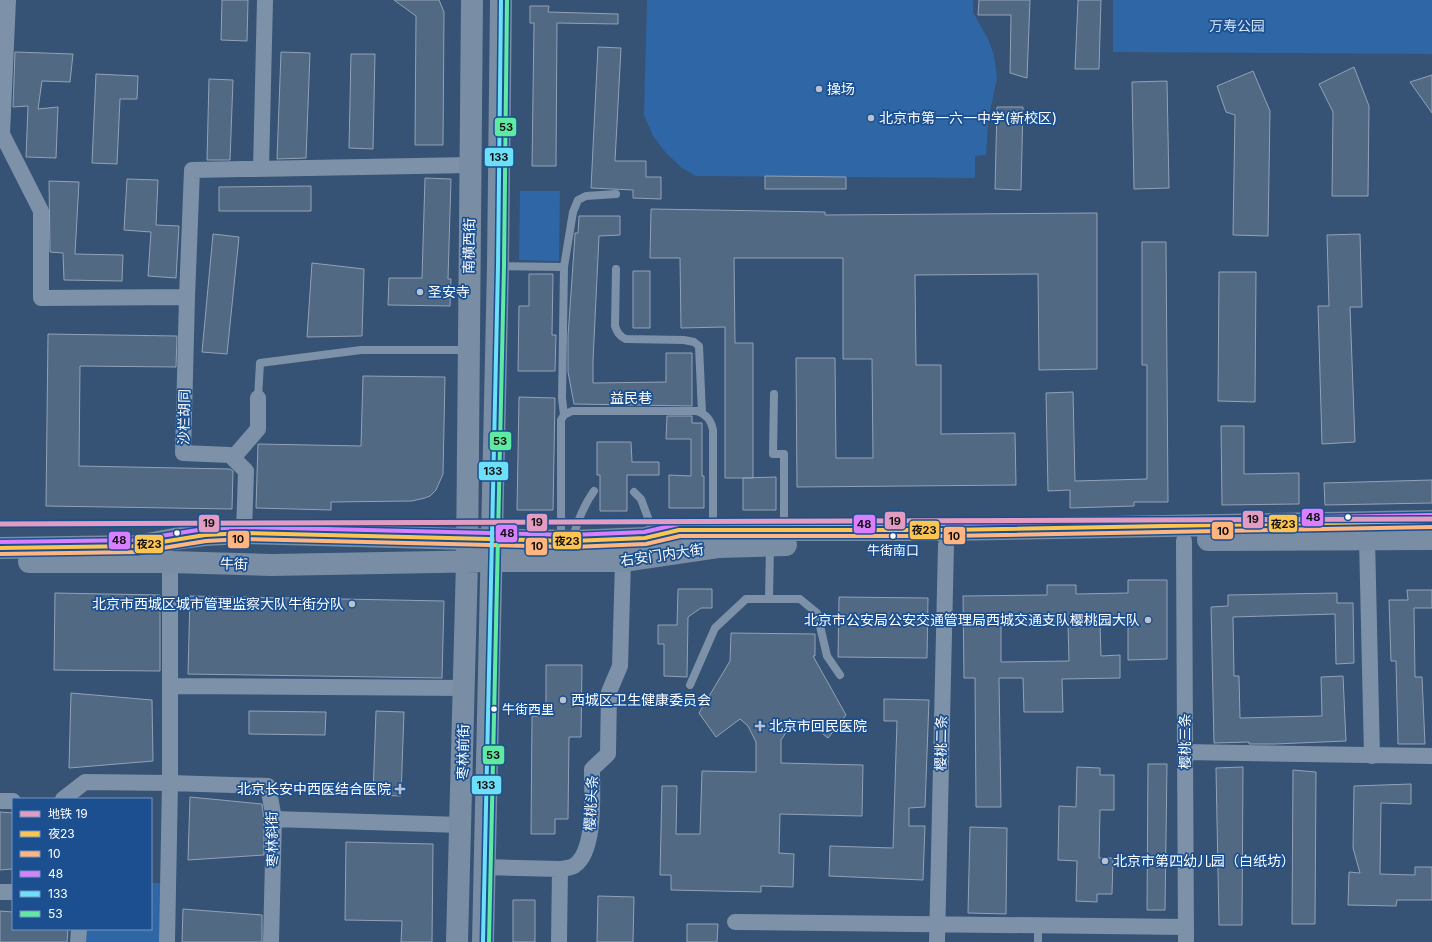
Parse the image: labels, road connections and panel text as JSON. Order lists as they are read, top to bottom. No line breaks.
{"streets":{"main road":["南横西街","右安门内大街","牛街","枣林前街"],"street":["沙栏胡同","樱桃三条","樱桃二条","樱桃头条","枣林斜街"],"lane":["益民巷"]},"crossings":[["南横西街","右安门内大街"],["南横西街","牛街"],["南横西街","枣林前街"],["右安门内大街","牛街"],["右安门内大街","樱桃三条"],["右安门内大街","樱桃二条"],["右安门内大街","枣林前街"],["右安门内大街","樱桃头条"],["牛街","枣林前街"]],"parks":["万寿公园"],"places":{"other":["操场","北京市第一六一中学(新校区)","圣安寺","牛街南口","北京市西城区城市管理监察大队牛街分队","北京市公安局公安交通管理局西城交通支队樱桃园大队","西城区卫生健康委员会","牛街西里","北京市第四幼儿园（白纸坊）"],"health":["北京市回民医院","北京长安中西医结合医院"]},"lines":["transit line 133","transit line 53","transit line 48","metro line 19","transit line 夜23","transit line 10"],"legend":["地铁 19","夜23","10","48","133","53"]}
